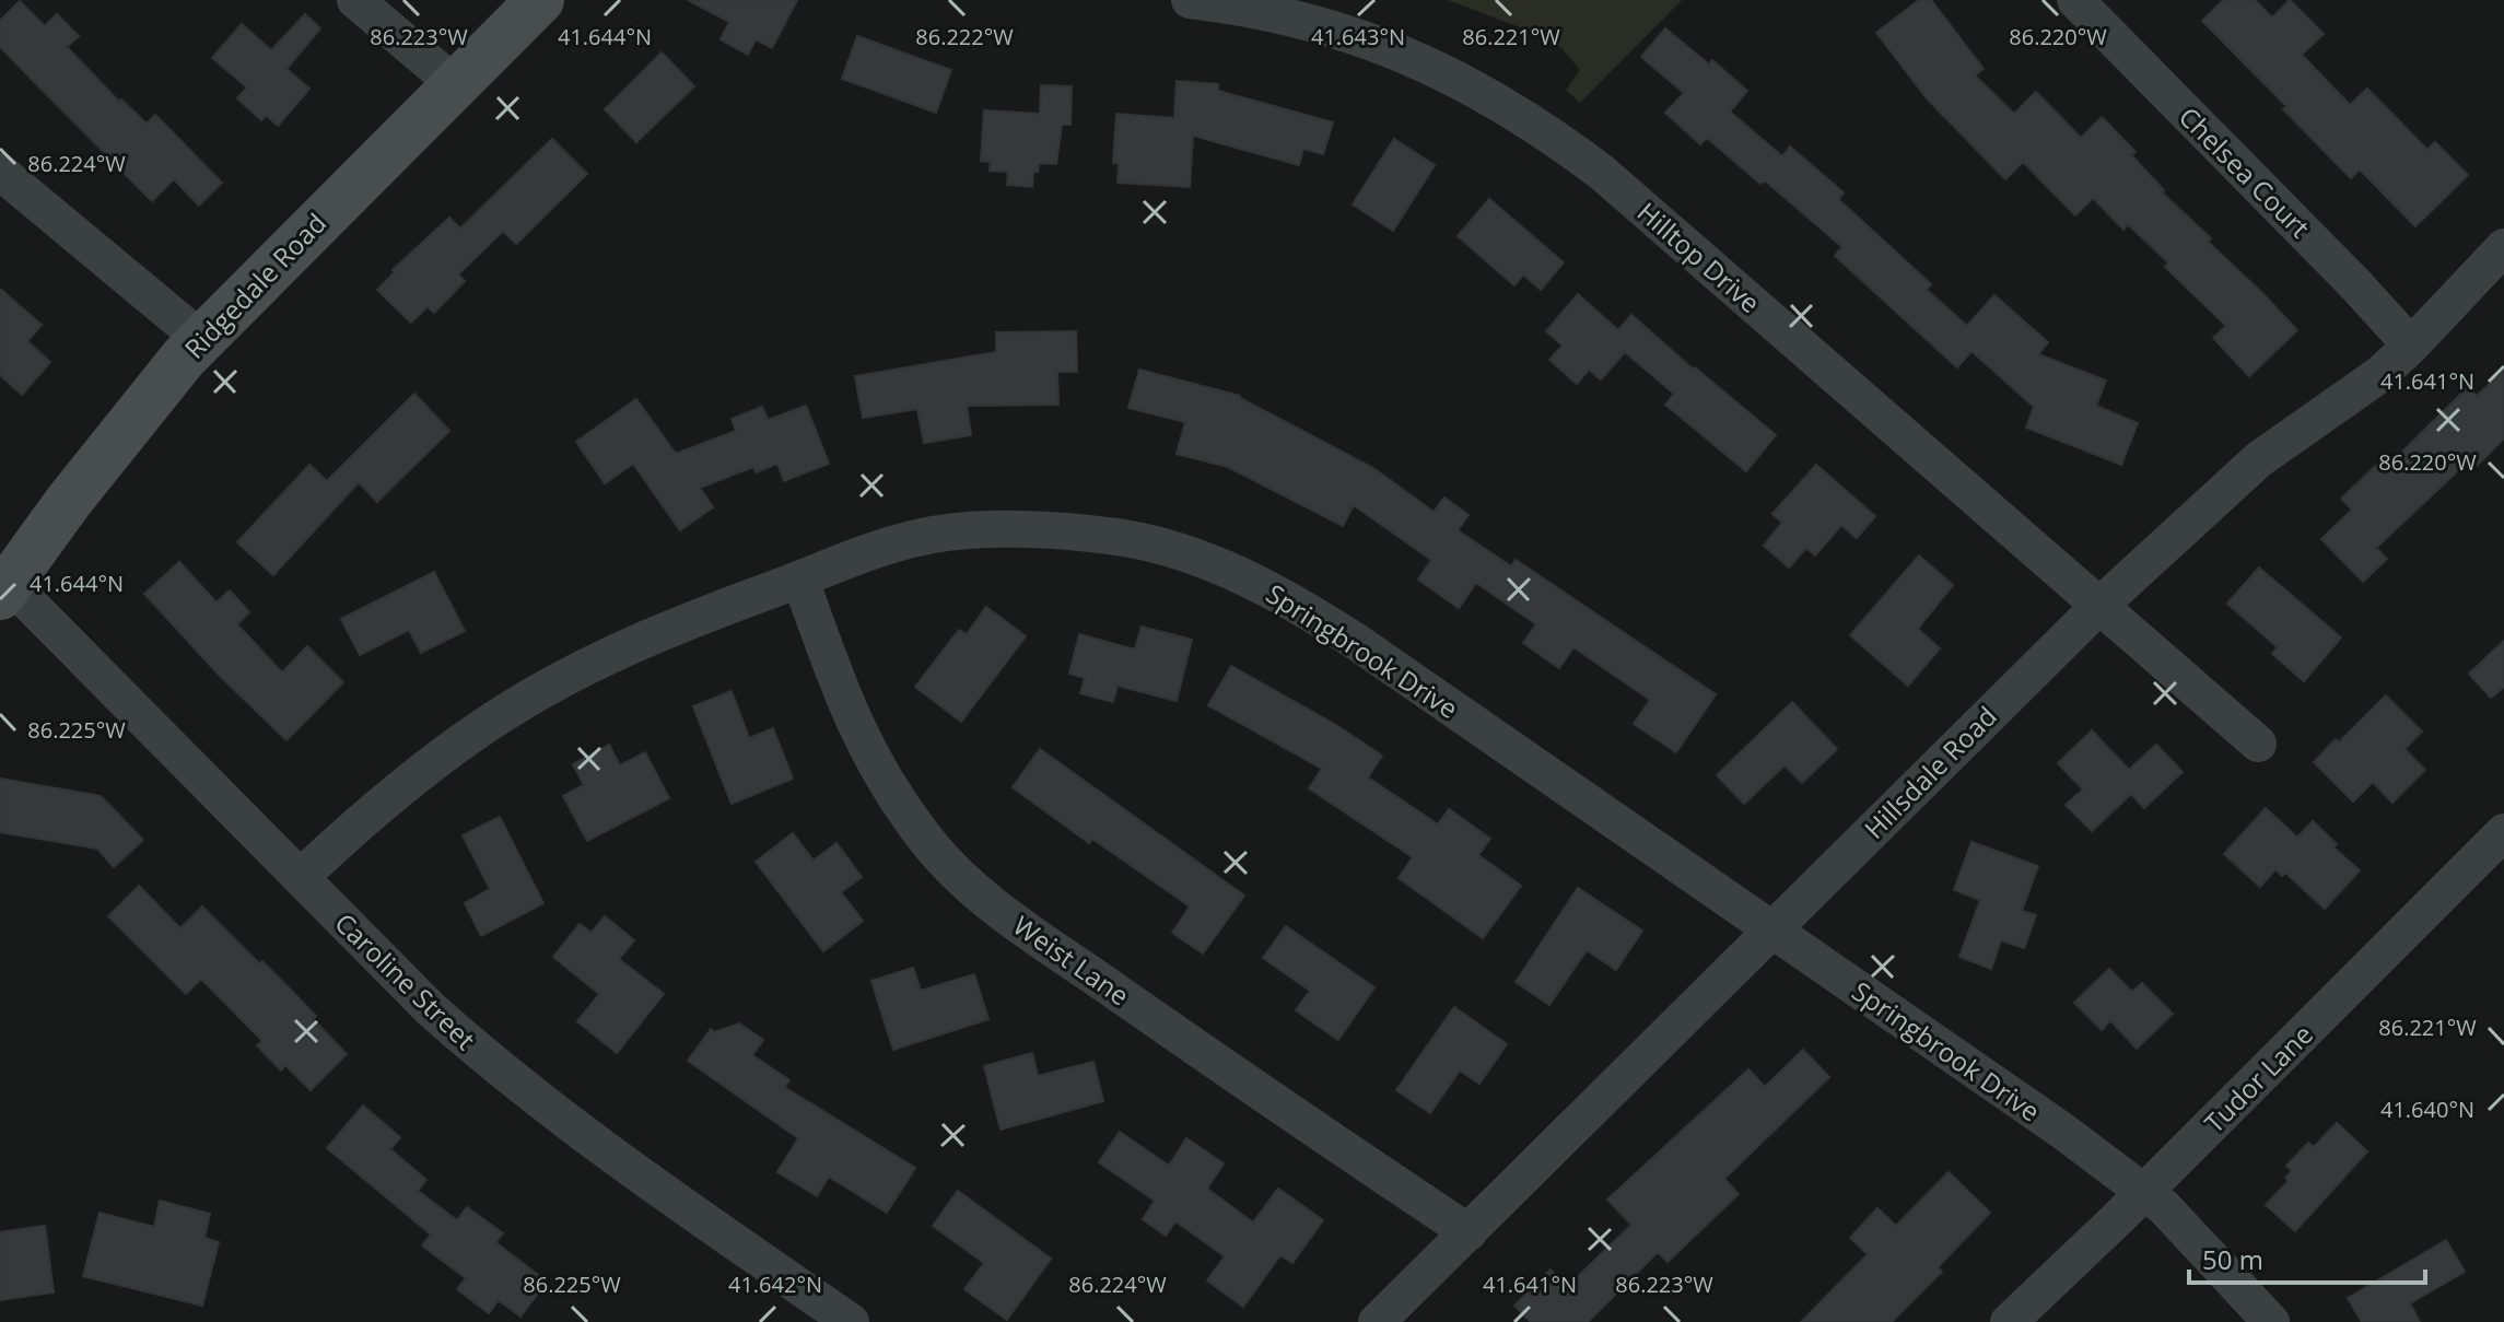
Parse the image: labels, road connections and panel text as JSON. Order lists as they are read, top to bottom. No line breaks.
{"streets":{"street":["Chelsea Court","Hilltop Drive","Ridgedale Road","Springbrook Drive","Hillsdale Road","Weist Lane","Caroline Street","Tudor Lane"]},"crossings":[["Chelsea Court","Hillsdale Road"],["Hilltop Drive","Hillsdale Road"],["Ridgedale Road","Caroline Street"],["Springbrook Drive","Hillsdale Road"],["Springbrook Drive","Weist Lane"],["Springbrook Drive","Caroline Street"],["Springbrook Drive","Tudor Lane"],["Hillsdale Road","Weist Lane"]],"scale_bar":"50 m","coordinates":["41.644°N","41.643°N","86.223°W","86.222°W","86.221°W","86.220°W","86.224°W","41.641°N","86.225°W","41.640°N","41.642°N"]}
